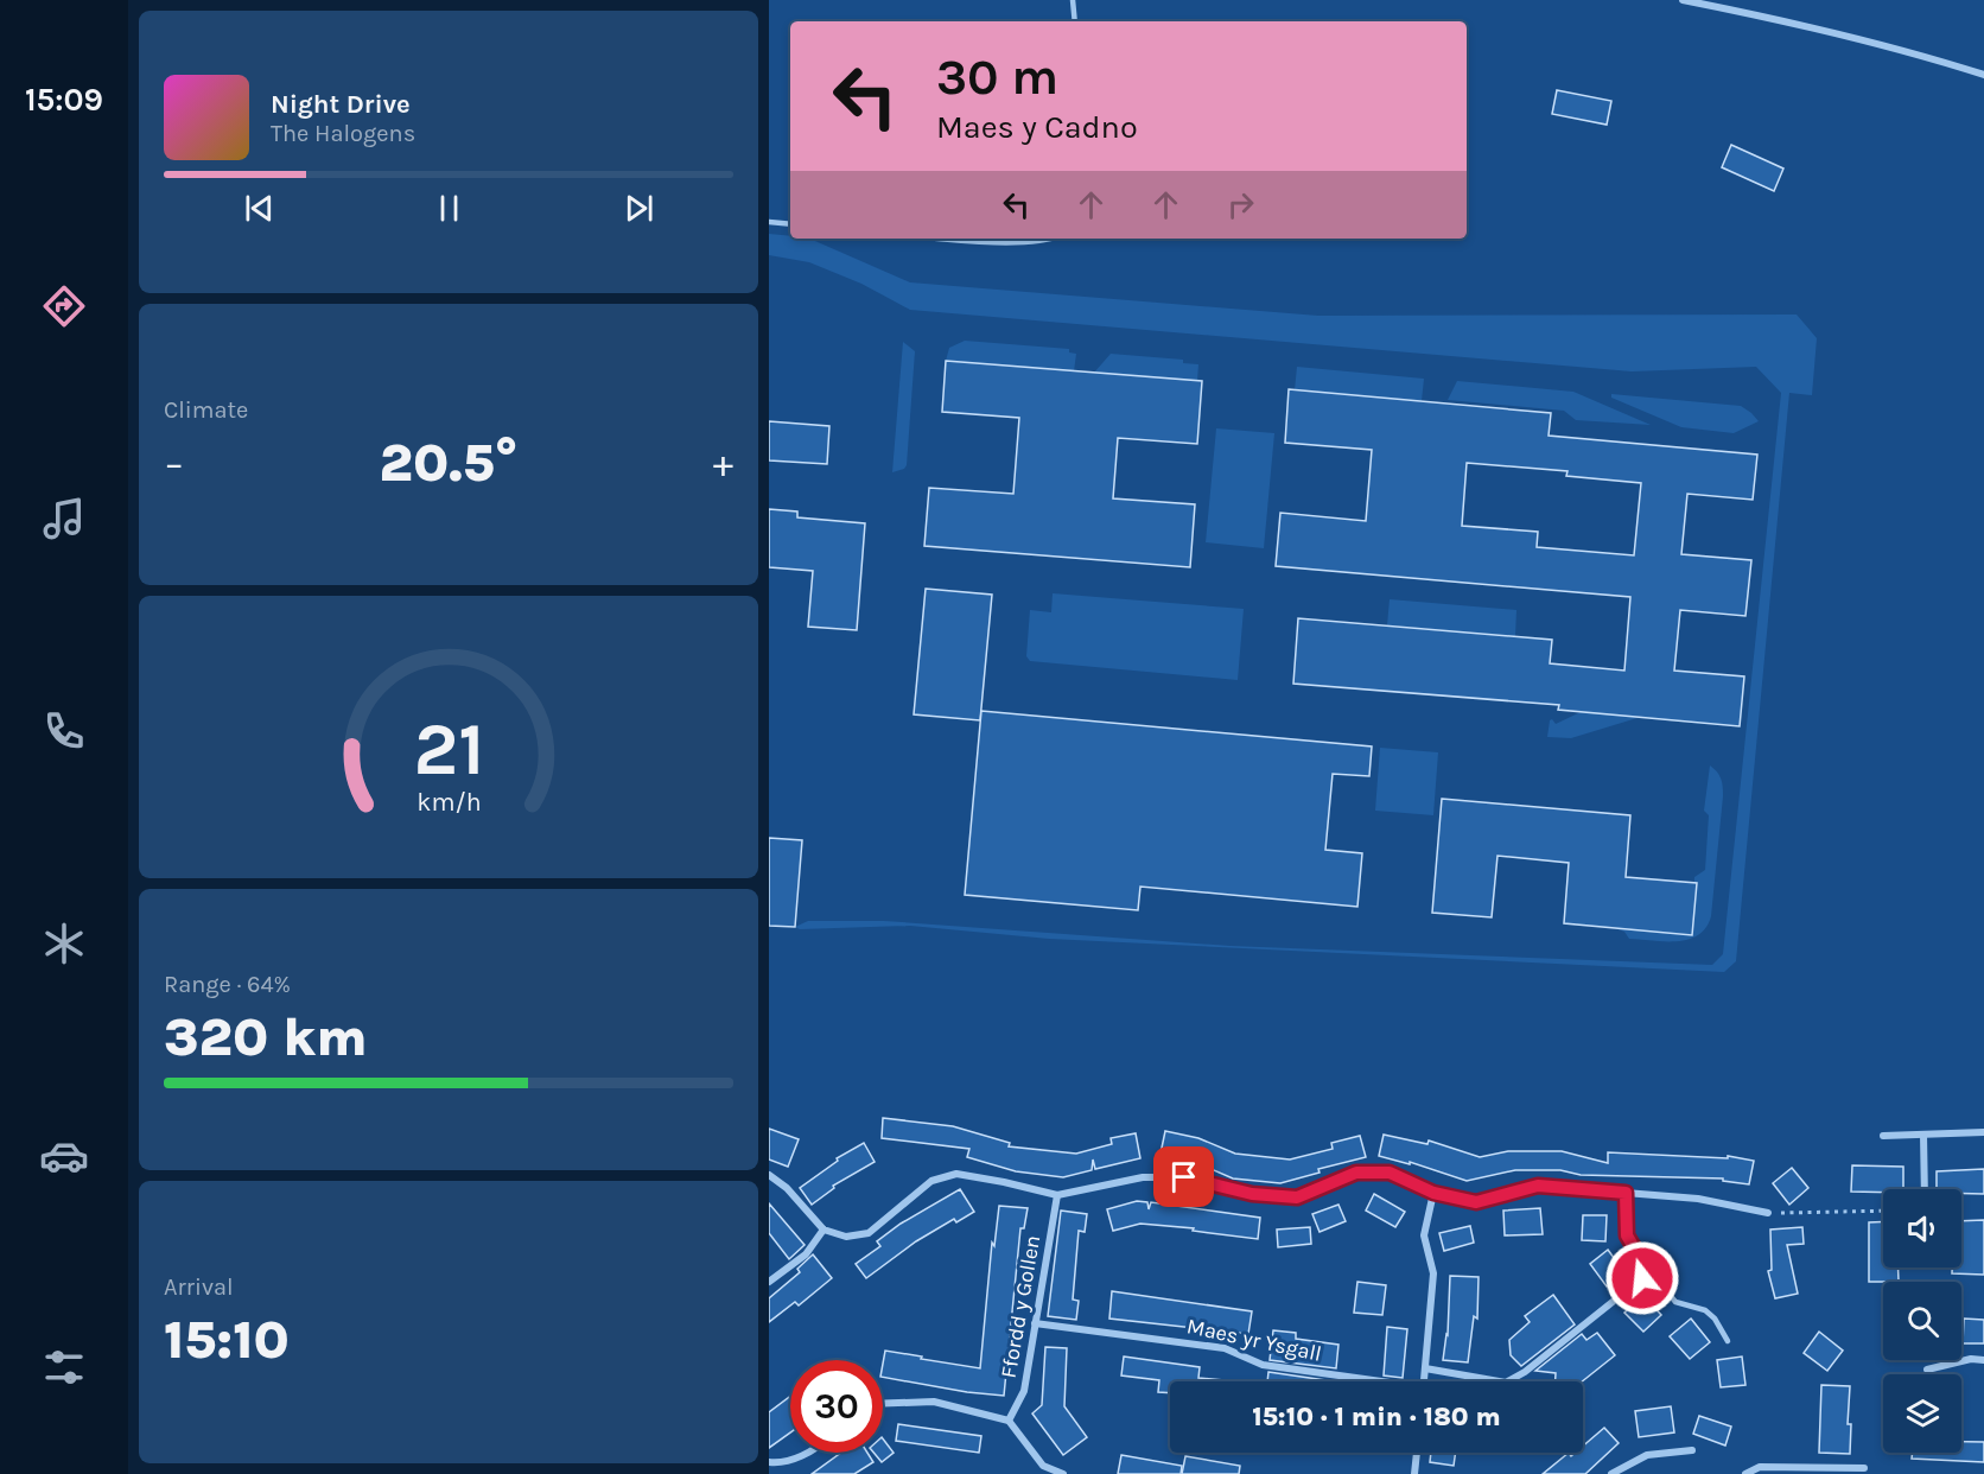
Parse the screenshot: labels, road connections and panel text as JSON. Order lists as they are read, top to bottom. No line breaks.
{"streets":{"street":["Ffordd y Gollen","Maes yr Ysgall"]},"crossings":[["Ffordd y Gollen","Maes yr Ysgall"]],"page":{"tabs":"15:09","turn":["30 m","Maes y Cadno"],"song":["Night Drive","The Halogens"],"tile":["Climate",["Range · 64%","320 km"],["Arrival","15:10"]],"heat":["−","20.5°","+"],"limit":"30","trip":"15:10 · 1 min · 180 m","gauge":["21","km/h"]}}
